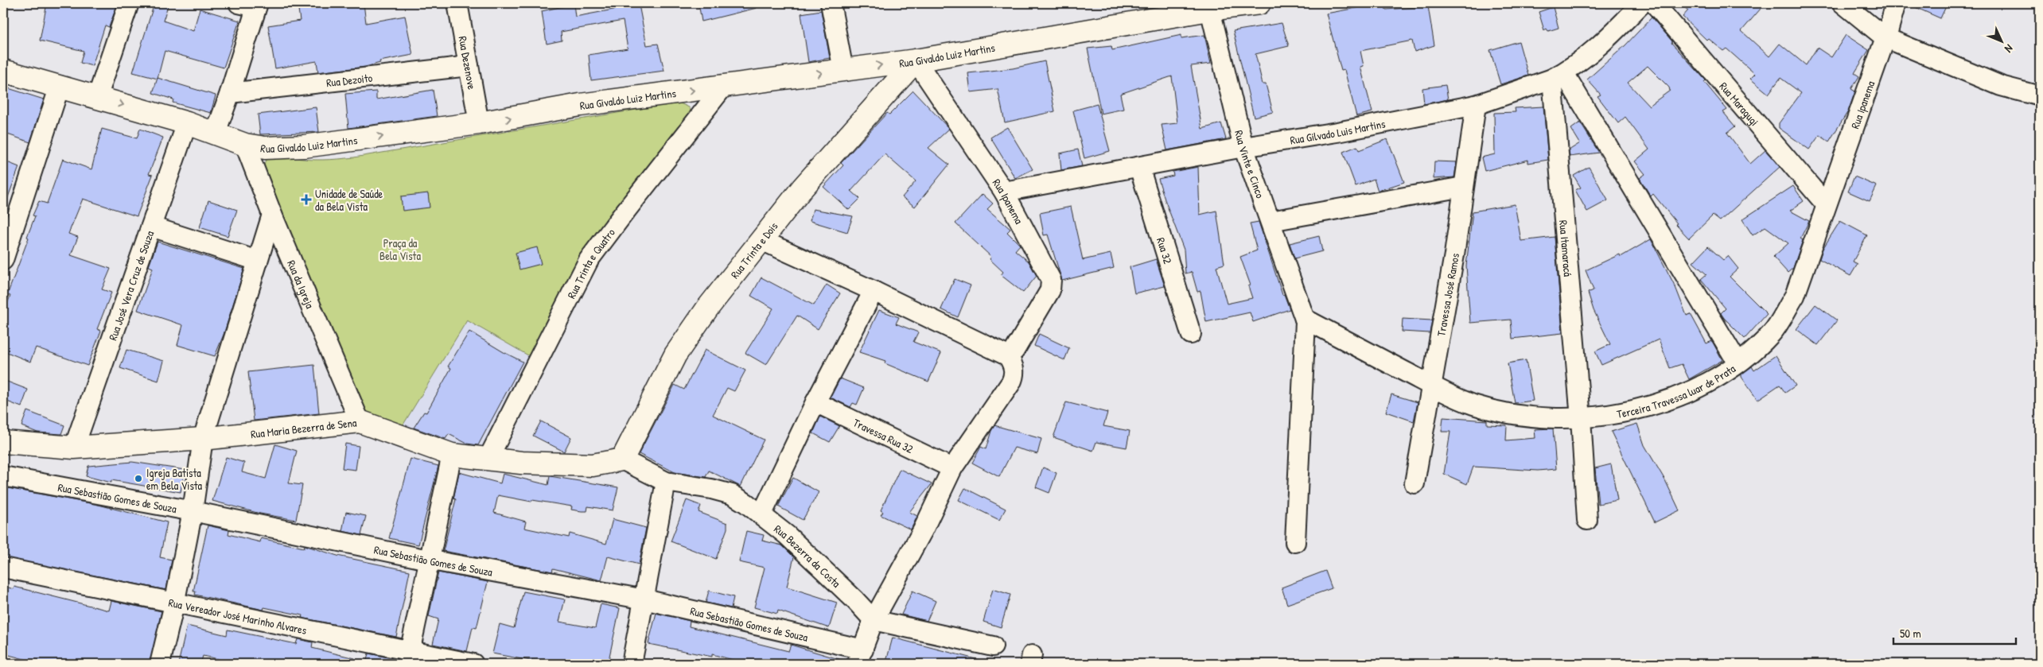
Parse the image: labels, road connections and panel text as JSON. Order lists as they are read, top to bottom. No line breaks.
{"streets":{"street":["Rua Givaldo Luiz Martins","Rua Dezenove","Rua Dezoito","Rua Maragugi","Rua Ipanema","Rua Gilvado Luis Martins","Rua Vinte e Cinco","Rua Itamaracá","Rua Trinta e Dois","Rua 32","Rua Trinta e Quatro","Rua da Igreja","Rua José Vera Cruz de Souza","Travessa José Ramos","Terceira Travessa luar de Prata","Rua Maria Bezerra de Sena","Travessa Rua 32","Rua Sebastião Gomes de Souza","Rua Bezerra da Costa","Rua Vereador José Marinho Alvares"]},"crossings":[["Rua Givaldo Luiz Martins","Rua Dezenove"],["Rua Givaldo Luiz Martins","Rua Ipanema"],["Rua Givaldo Luiz Martins","Rua Vinte e Cinco"],["Rua Givaldo Luiz Martins","Rua Trinta e Dois"],["Rua Givaldo Luiz Martins","Rua Trinta e Quatro"],["Rua Givaldo Luiz Martins","Rua da Igreja"],["Rua Givaldo Luiz Martins","Rua José Vera Cruz de Souza"],["Rua Dezenove","Rua Dezoito"],["Rua Maragugi","Rua Ipanema"],["Rua Maragugi","Terceira Travessa luar de Prata"],["Rua Ipanema","Rua Gilvado Luis Martins"],["Rua Ipanema","Rua Trinta e Dois"],["Rua Ipanema","Terceira Travessa luar de Prata"],["Rua Gilvado Luis Martins","Rua Vinte e Cinco"],["Rua Gilvado Luis Martins","Rua Itamaracá"],["Rua Gilvado Luis Martins","Rua 32"],["Rua Gilvado Luis Martins","Travessa José Ramos"],["Rua Vinte e Cinco","Terceira Travessa luar de Prata"],["Rua Itamaracá","Terceira Travessa luar de Prata"],["Rua Trinta e Dois","Rua Maria Bezerra de Sena"],["Rua Trinta e Dois","Rua Bezerra da Costa"],["Rua Trinta e Quatro","Rua Maria Bezerra de Sena"],["Rua da Igreja","Rua Maria Bezerra de Sena"],["Rua José Vera Cruz de Souza","Rua Maria Bezerra de Sena"],["Travessa José Ramos","Terceira Travessa luar de Prata"],["Rua Maria Bezerra de Sena","Rua Bezerra da Costa"]],"one_way":["Rua Givaldo Luiz Martins"],"parks":["Praça da Bela Vista"],"places":{"health":["Unidade de Saúde da Bela Vista"],"other":["Igreja Batista em Bela Vista"]},"scale_bar":"50 m","north":"bottom right"}
